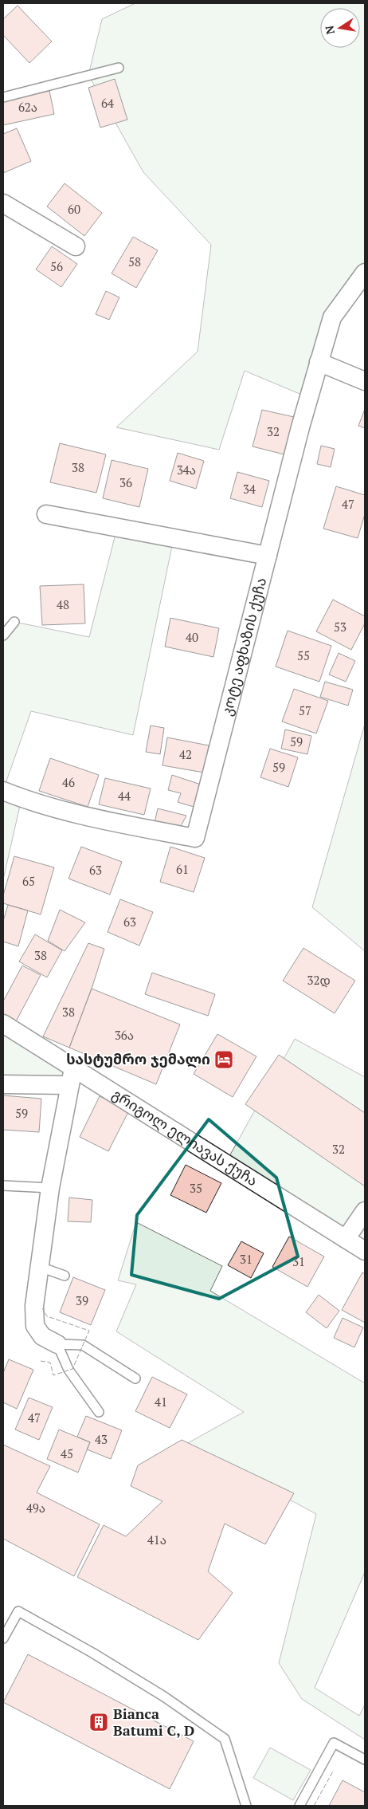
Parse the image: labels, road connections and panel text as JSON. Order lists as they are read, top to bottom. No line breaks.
{"streets":{"street":["კოტე აფხაზის ქუჩა","გრიგოლ ელიავას ქუჩა"]},"places":{"hotel":["სასტუმრო ჯემალი"],"building":["Bianca Batumi C, D"]},"house_numbers":["64","62ა","60","58","56","32","38","34ა","36","34","47","48","53","40","55","57","59","42","59","46","44","61","63","65","63","38","32დ","38","36ა","59","32","35","31","31","39","41","47","43","45","49ა","41ა"],"north":"left"}
